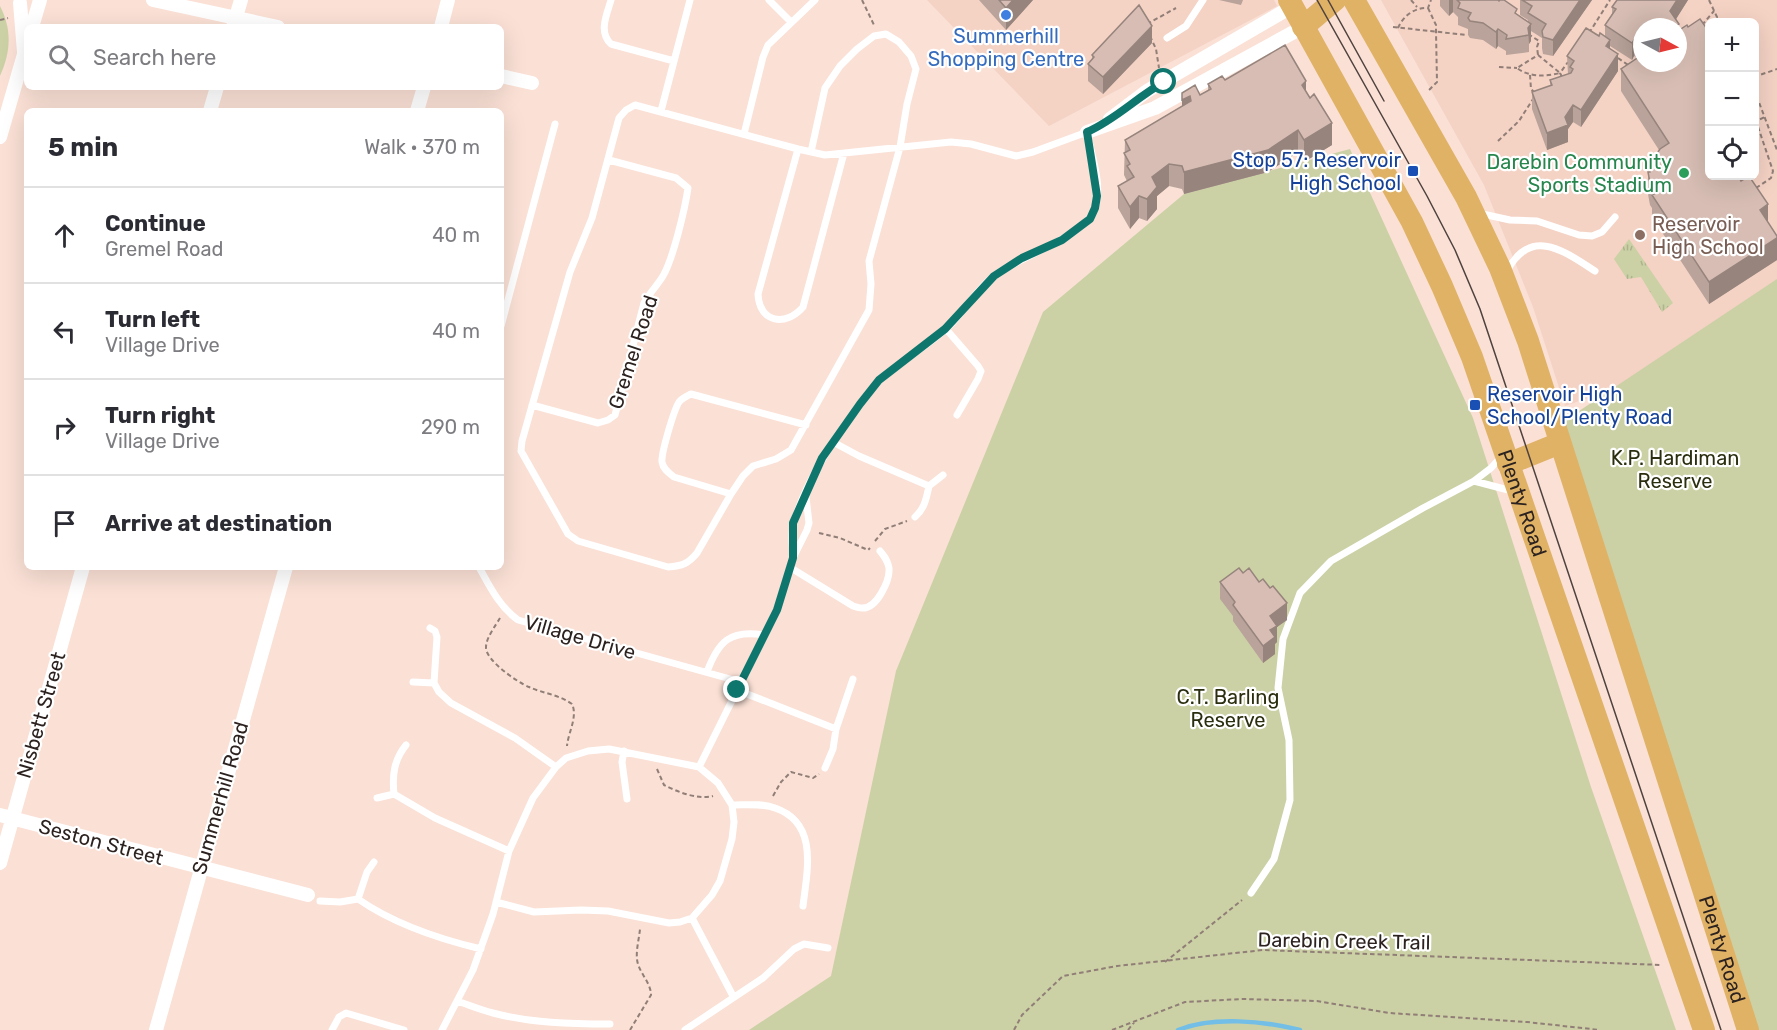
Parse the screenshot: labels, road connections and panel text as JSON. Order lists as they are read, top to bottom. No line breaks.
{"streets":{"highway":["Plenty Road"],"street":["Nisbett Street","Summerhill Road","Seston Street"],"lane":["Gremel Road","Village Drive"],"path":["Darebin Creek Trail"]},"crossings":[["Nisbett Street","Seston Street"],["Summerhill Road","Seston Street"]],"parks":["K.P. Hardiman Reserve","C.T. Barling Reserve"],"places":{"other":["Summerhill Shopping Centre","Darebin Community Sports Stadium","Reservoir High School"],"transit":["Stop 57: Reservoir High School","Reservoir High School/Plenty Road"]},"north":"right","page":{"map_buttons":["+","−"],"search":"Search here","heading":["5 min","Walk · 370 m"],"list":[["Continue","Gremel Road","40 m"],["Turn left","Village Drive","40 m"],["Turn right","Village Drive","290 m"],"Arrive at destination"]}}
